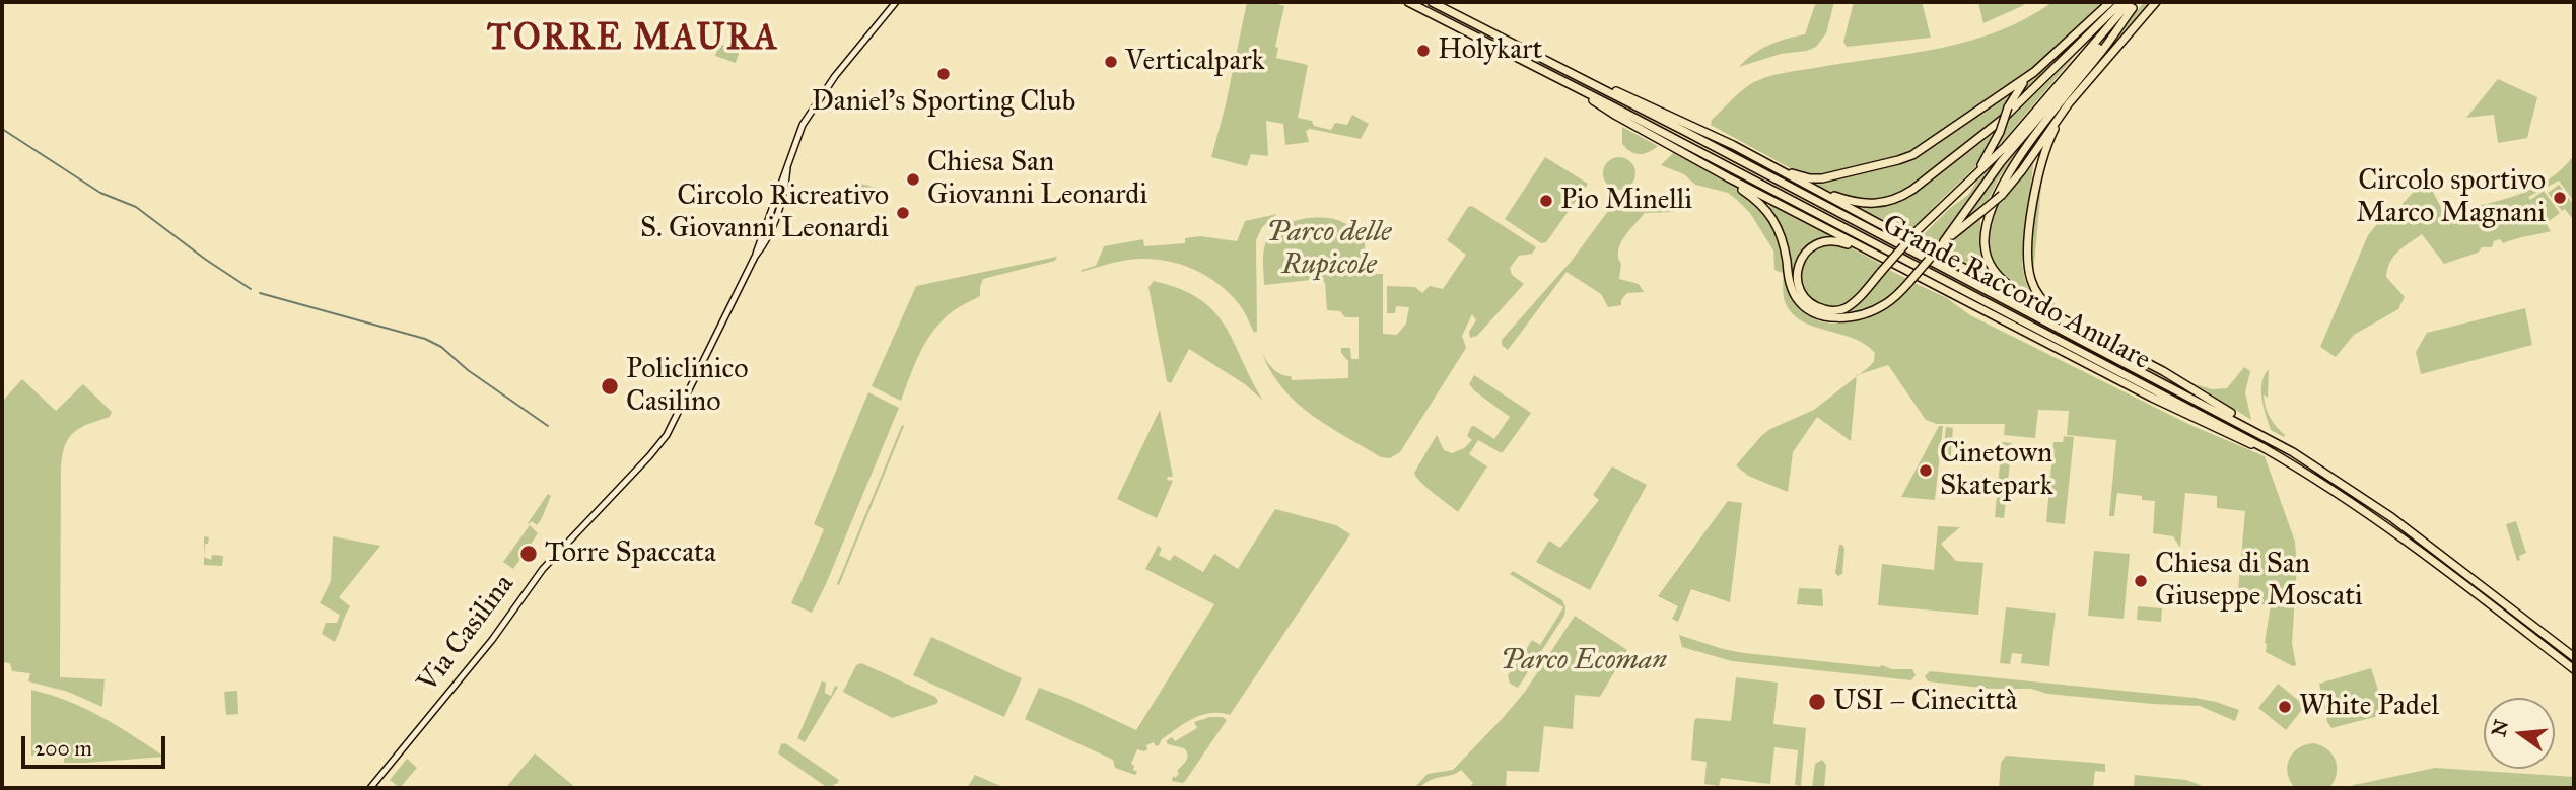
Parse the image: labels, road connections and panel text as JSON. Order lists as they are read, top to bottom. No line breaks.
{"streets":{"highway":["Grande Raccordo Anulare"],"main road":["Via Casilina"]},"districts":["TORRE MAURA"],"parks":["Parco delle Rupicole","Parco Ecoman"],"places":["Holykart","Verticalpark","Daniel's Sporting Club","Chiesa San Giovanni Leonardi","Circolo sportivo Marco Magnani","Pio Minelli","Circolo Ricreativo S. Giovanni Leonardi","Policlinico Casilino","Cinetown Skatepark","Torre Spaccata","Chiesa di San Giuseppe Moscati","USI – Cinecittà","White Padel"],"scale_bar":"200 m","north":"left"}
